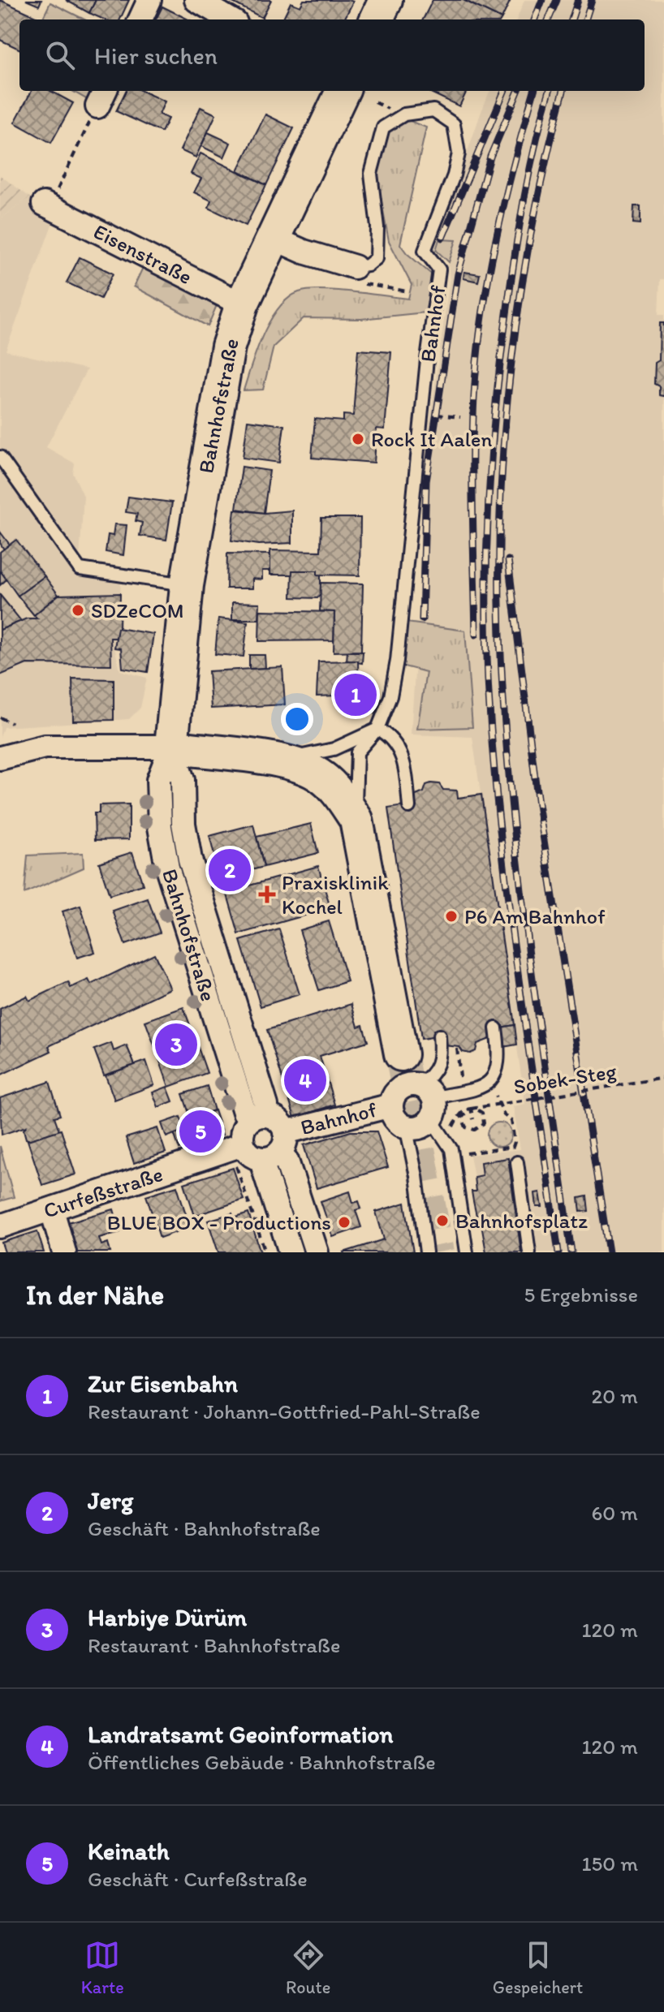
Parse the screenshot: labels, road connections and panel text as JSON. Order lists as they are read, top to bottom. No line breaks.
{"streets":{"main road":["Bahnhofstraße"],"street":["Eisenstraße","Bahnhof","Curfeßstraße"],"path":["Sobek-Steg"]},"crossings":[["Eisenstraße","Bahnhofstraße"],["Bahnhof","Bahnhofstraße"],["Bahnhofstraße","Curfeßstraße"]],"places":{"other":["Rock It Aalen","SDZeCOM","P6 Am Bahnhof","Bahnhofsplatz","BLUE BOX - Productions"],"health":["Praxisklinik Kochel"]},"page":{"search":"Hier suchen","pins":["1","2","3","4","5"],"heading":["In der Nähe","5 Ergebnisse"],"list":[{"mark":"1","name":"Zur Eisenbahn","note":"Restaurant · Johann-Gottfried-Pahl-Straße","value":"20 m"},{"mark":"2","name":"Jerg","note":"Geschäft · Bahnhofstraße","value":"60 m"},{"mark":"3","name":"Harbiye Dürüm","note":"Restaurant · Bahnhofstraße","value":"120 m"},{"mark":"4","name":"Landratsamt Geoinformation","note":"Öffentliches Gebäude · Bahnhofstraße","value":"120 m"},{"mark":"5","name":"Keinath","note":"Geschäft · Curfeßstraße","value":"150 m"}],"nav":["Karte","Route","Gespeichert"]}}
